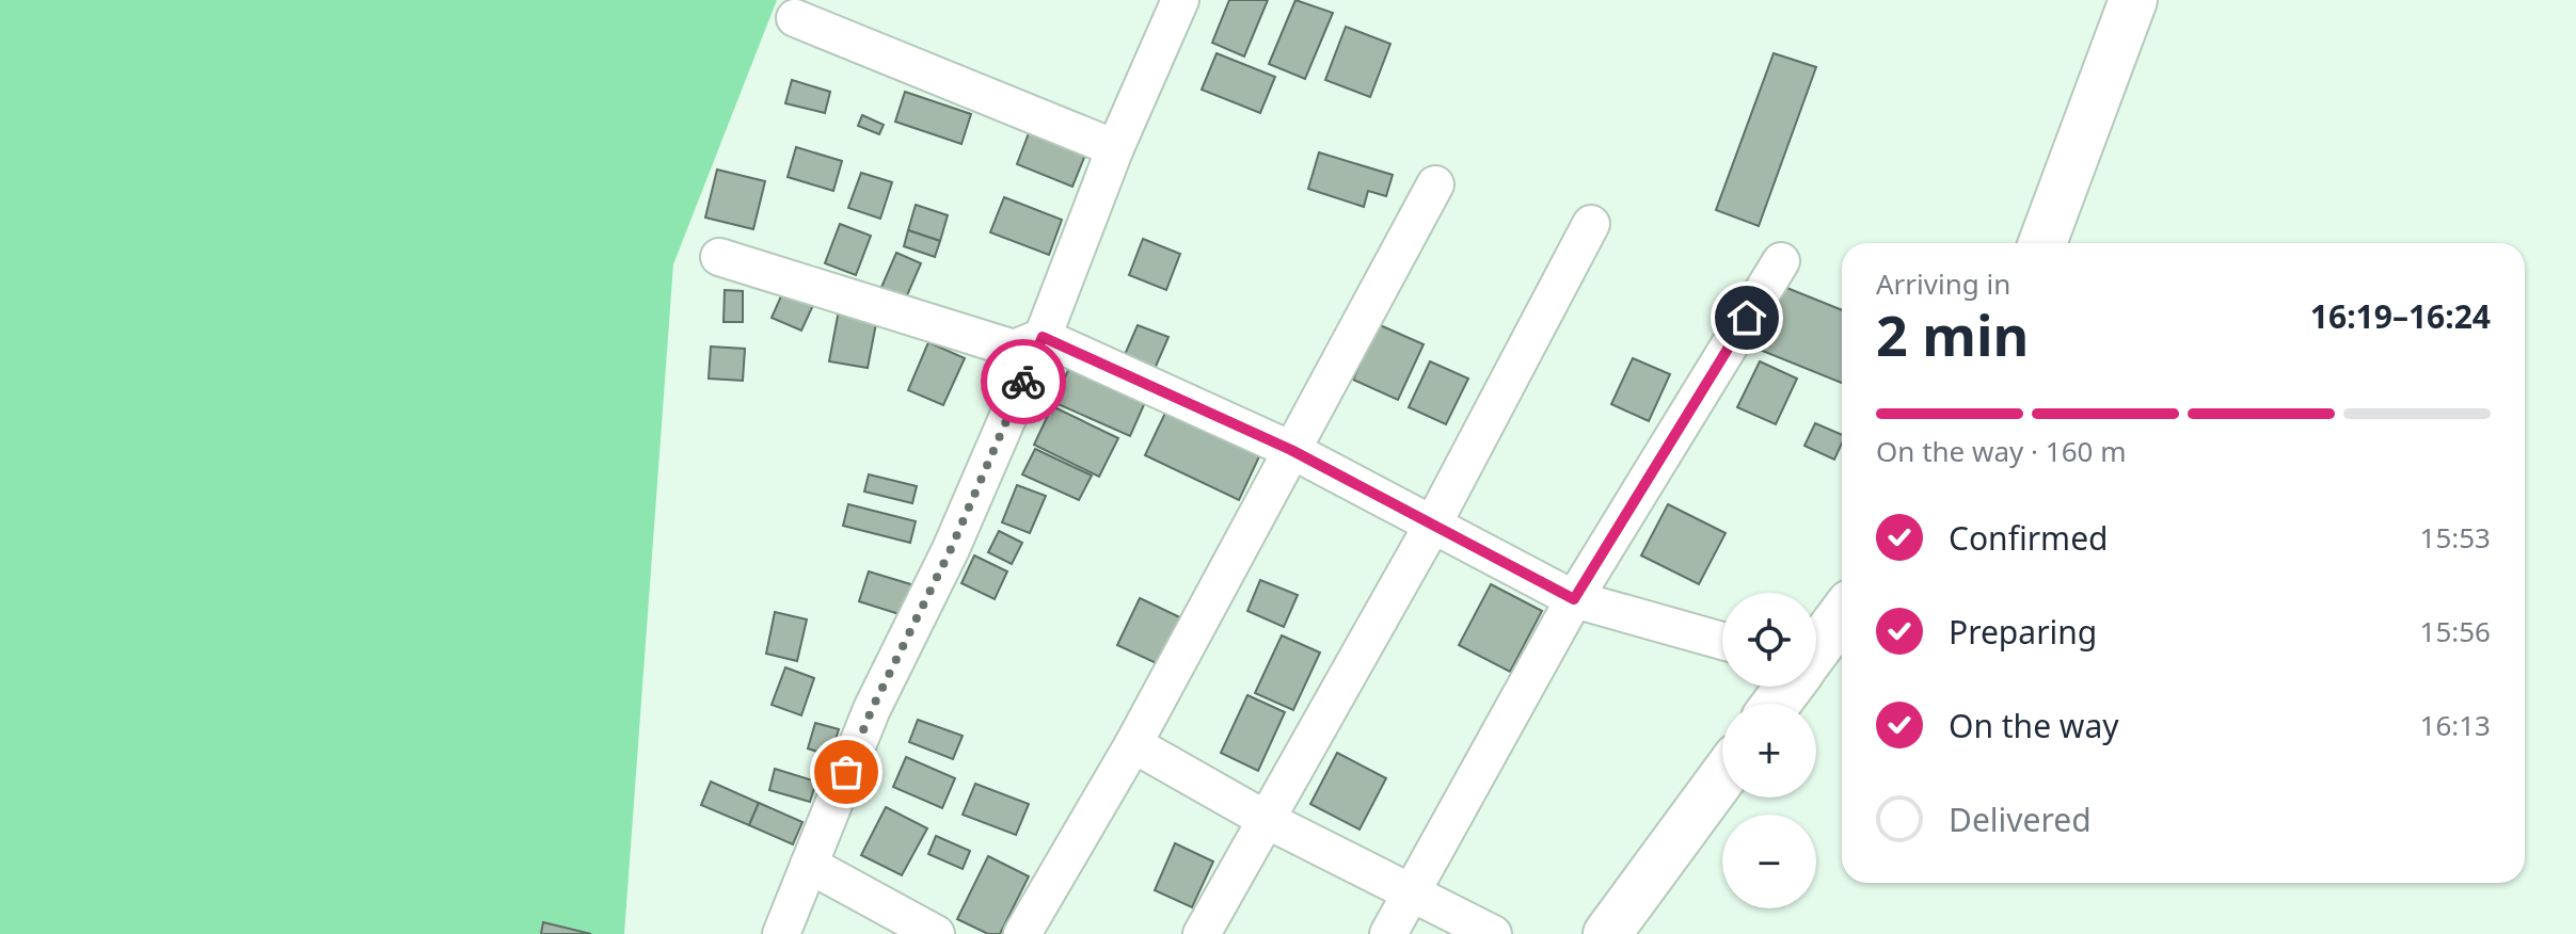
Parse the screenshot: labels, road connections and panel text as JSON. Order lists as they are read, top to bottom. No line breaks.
{"page":{"heading":["2 min","Arriving in","16:19–16:24"],"bar":"On the way · 160 m","list":[["Confirmed","15:53"],["Preparing","15:56"],["On the way","16:13"],"Delivered"],"map_buttons":["+","−"]}}
